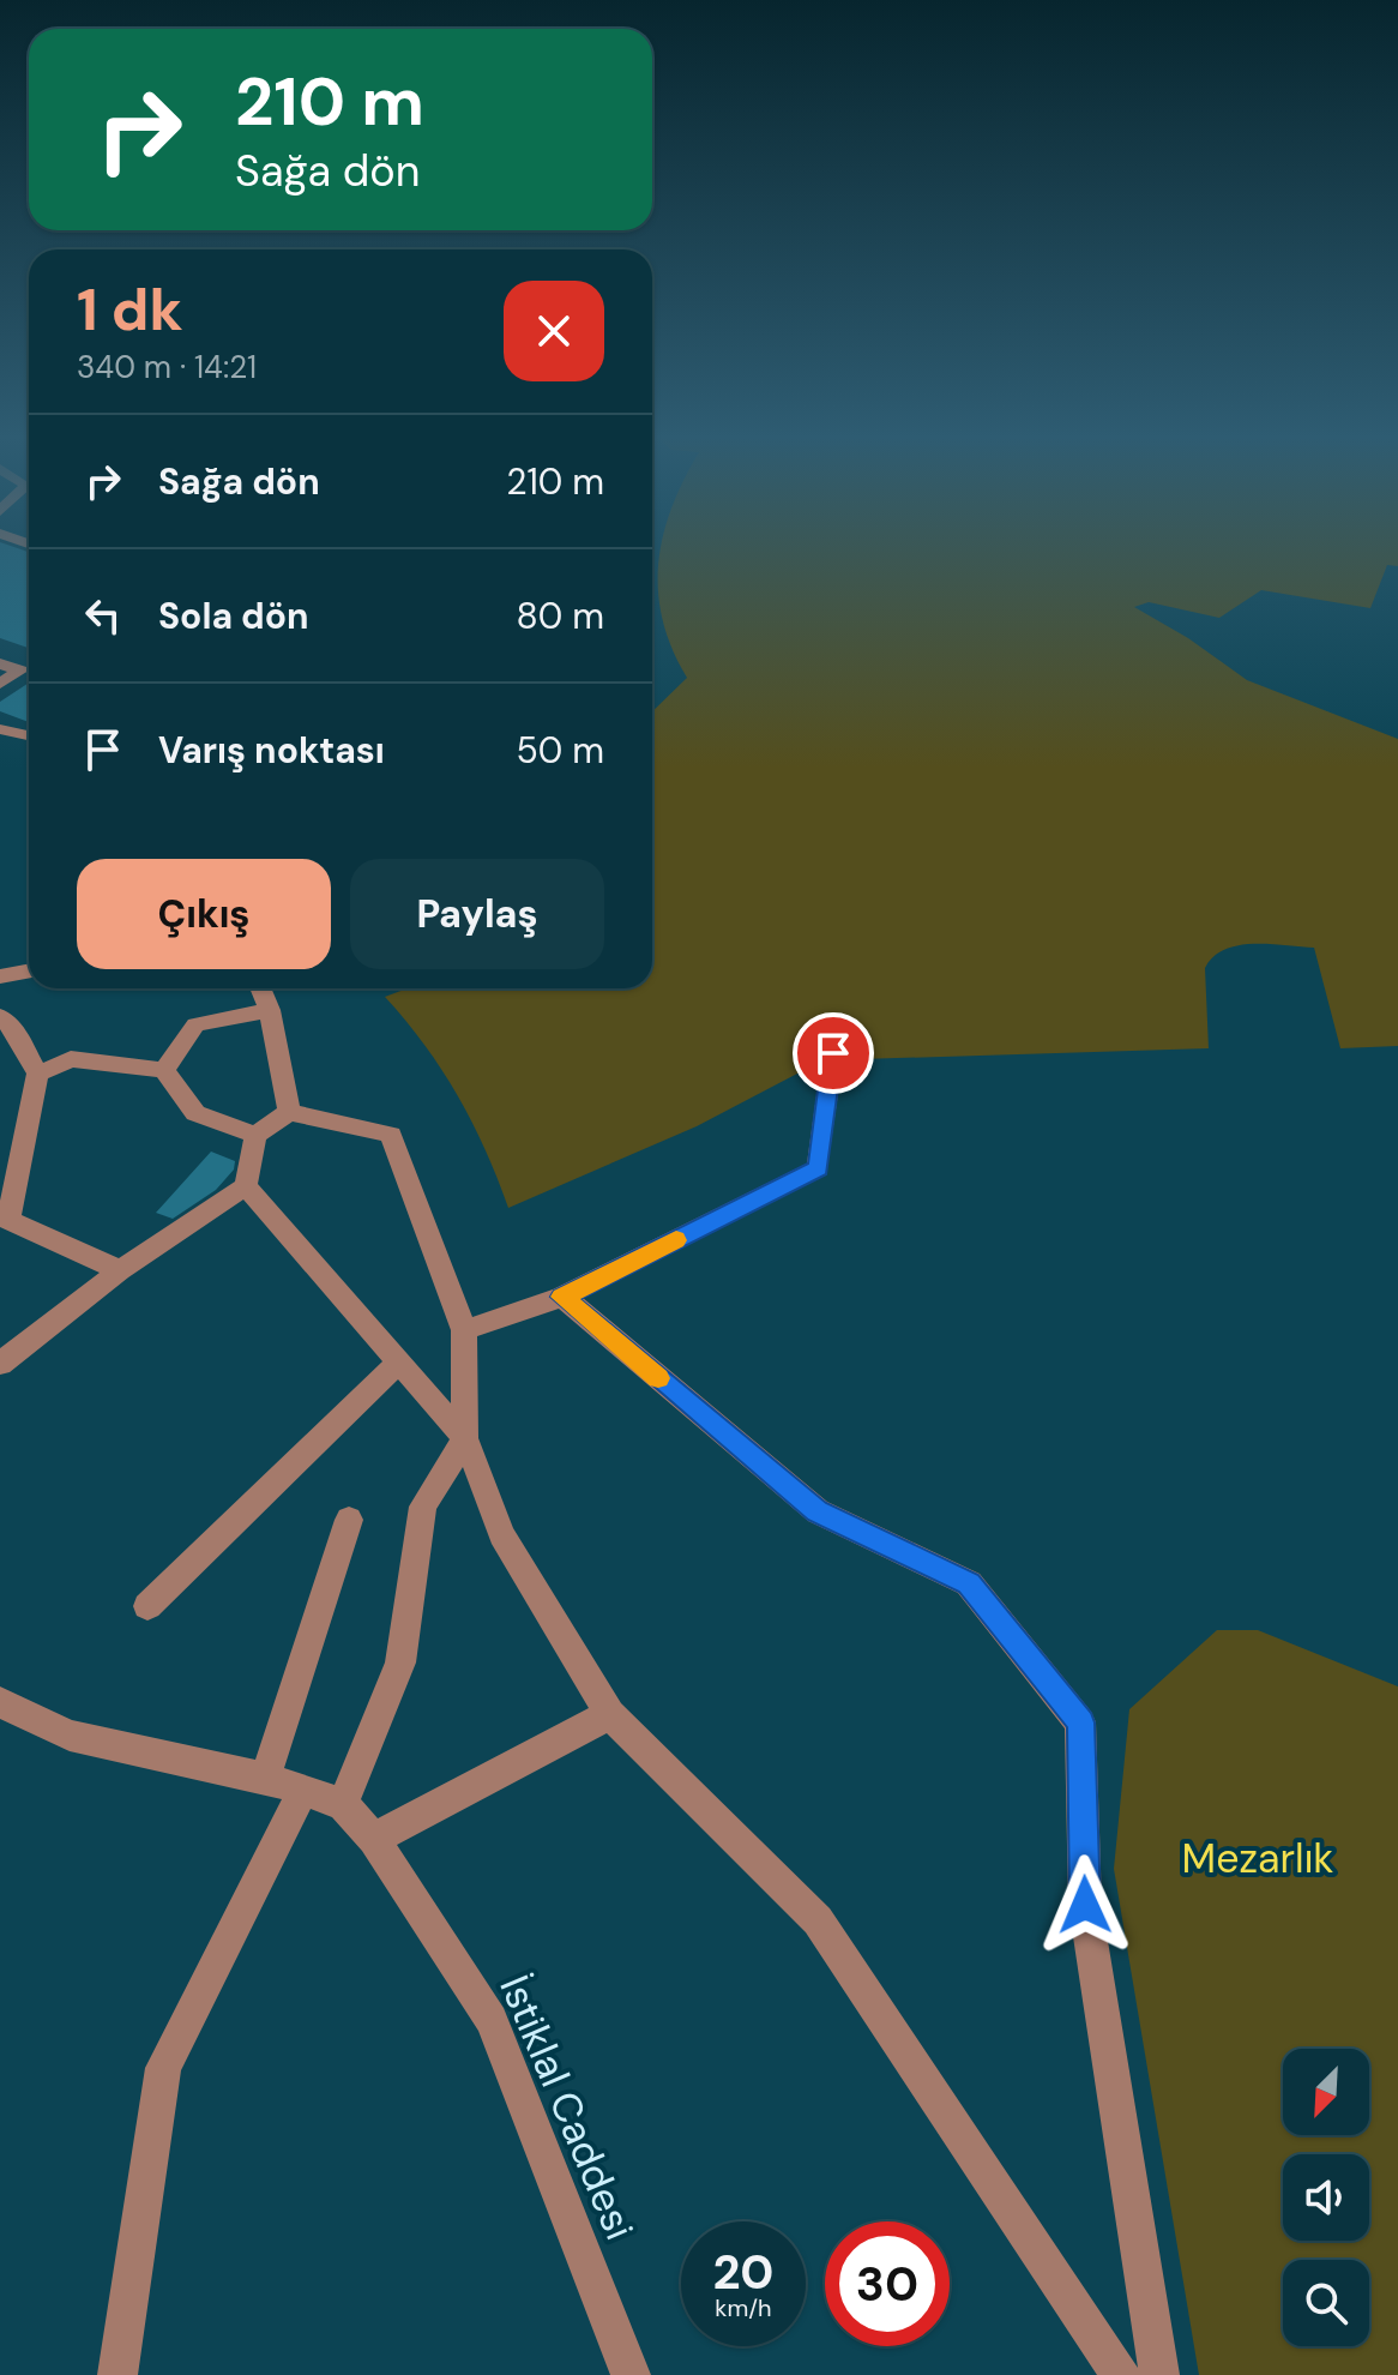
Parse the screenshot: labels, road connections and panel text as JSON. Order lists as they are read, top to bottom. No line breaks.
{"streets":{"street":["İstiklal Caddesi"]},"parks":["Mezarlık"],"north":"bottom left","page":{"turn":["210 m","Sağa dön"],"heading":["1 dk","340 m · 14:21"],"list":[{"name":"Sağa dön","value":"210 m"},{"name":"Sola dön","value":"80 m"},{"name":"Varış noktası","value":"50 m"}],"buttons":["Çıkış","Paylaş"],"speed":"20 km/h","limit":"30"}}
